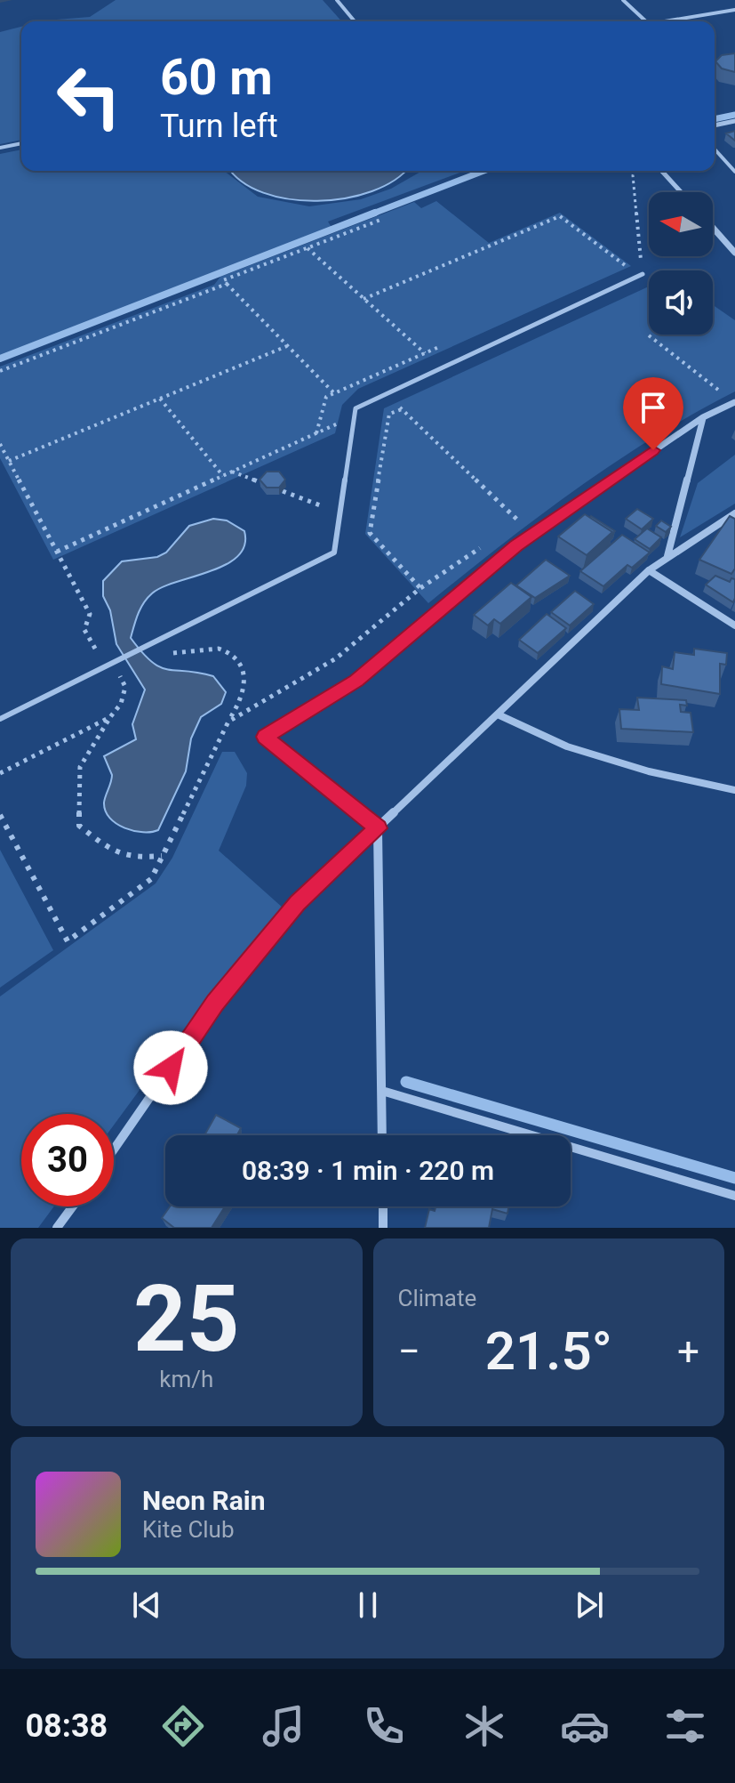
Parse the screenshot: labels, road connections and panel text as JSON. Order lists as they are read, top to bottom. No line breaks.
{"north":"left","page":{"turn":["60 m","Turn left"],"limit":"30","trip":"08:39 · 1 min · 220 m","tile":[["25","km/h"],"Climate"],"heat":["−","21.5°","+"],"song":["Neon Rain","Kite Club"],"tabs":"08:38"}}
